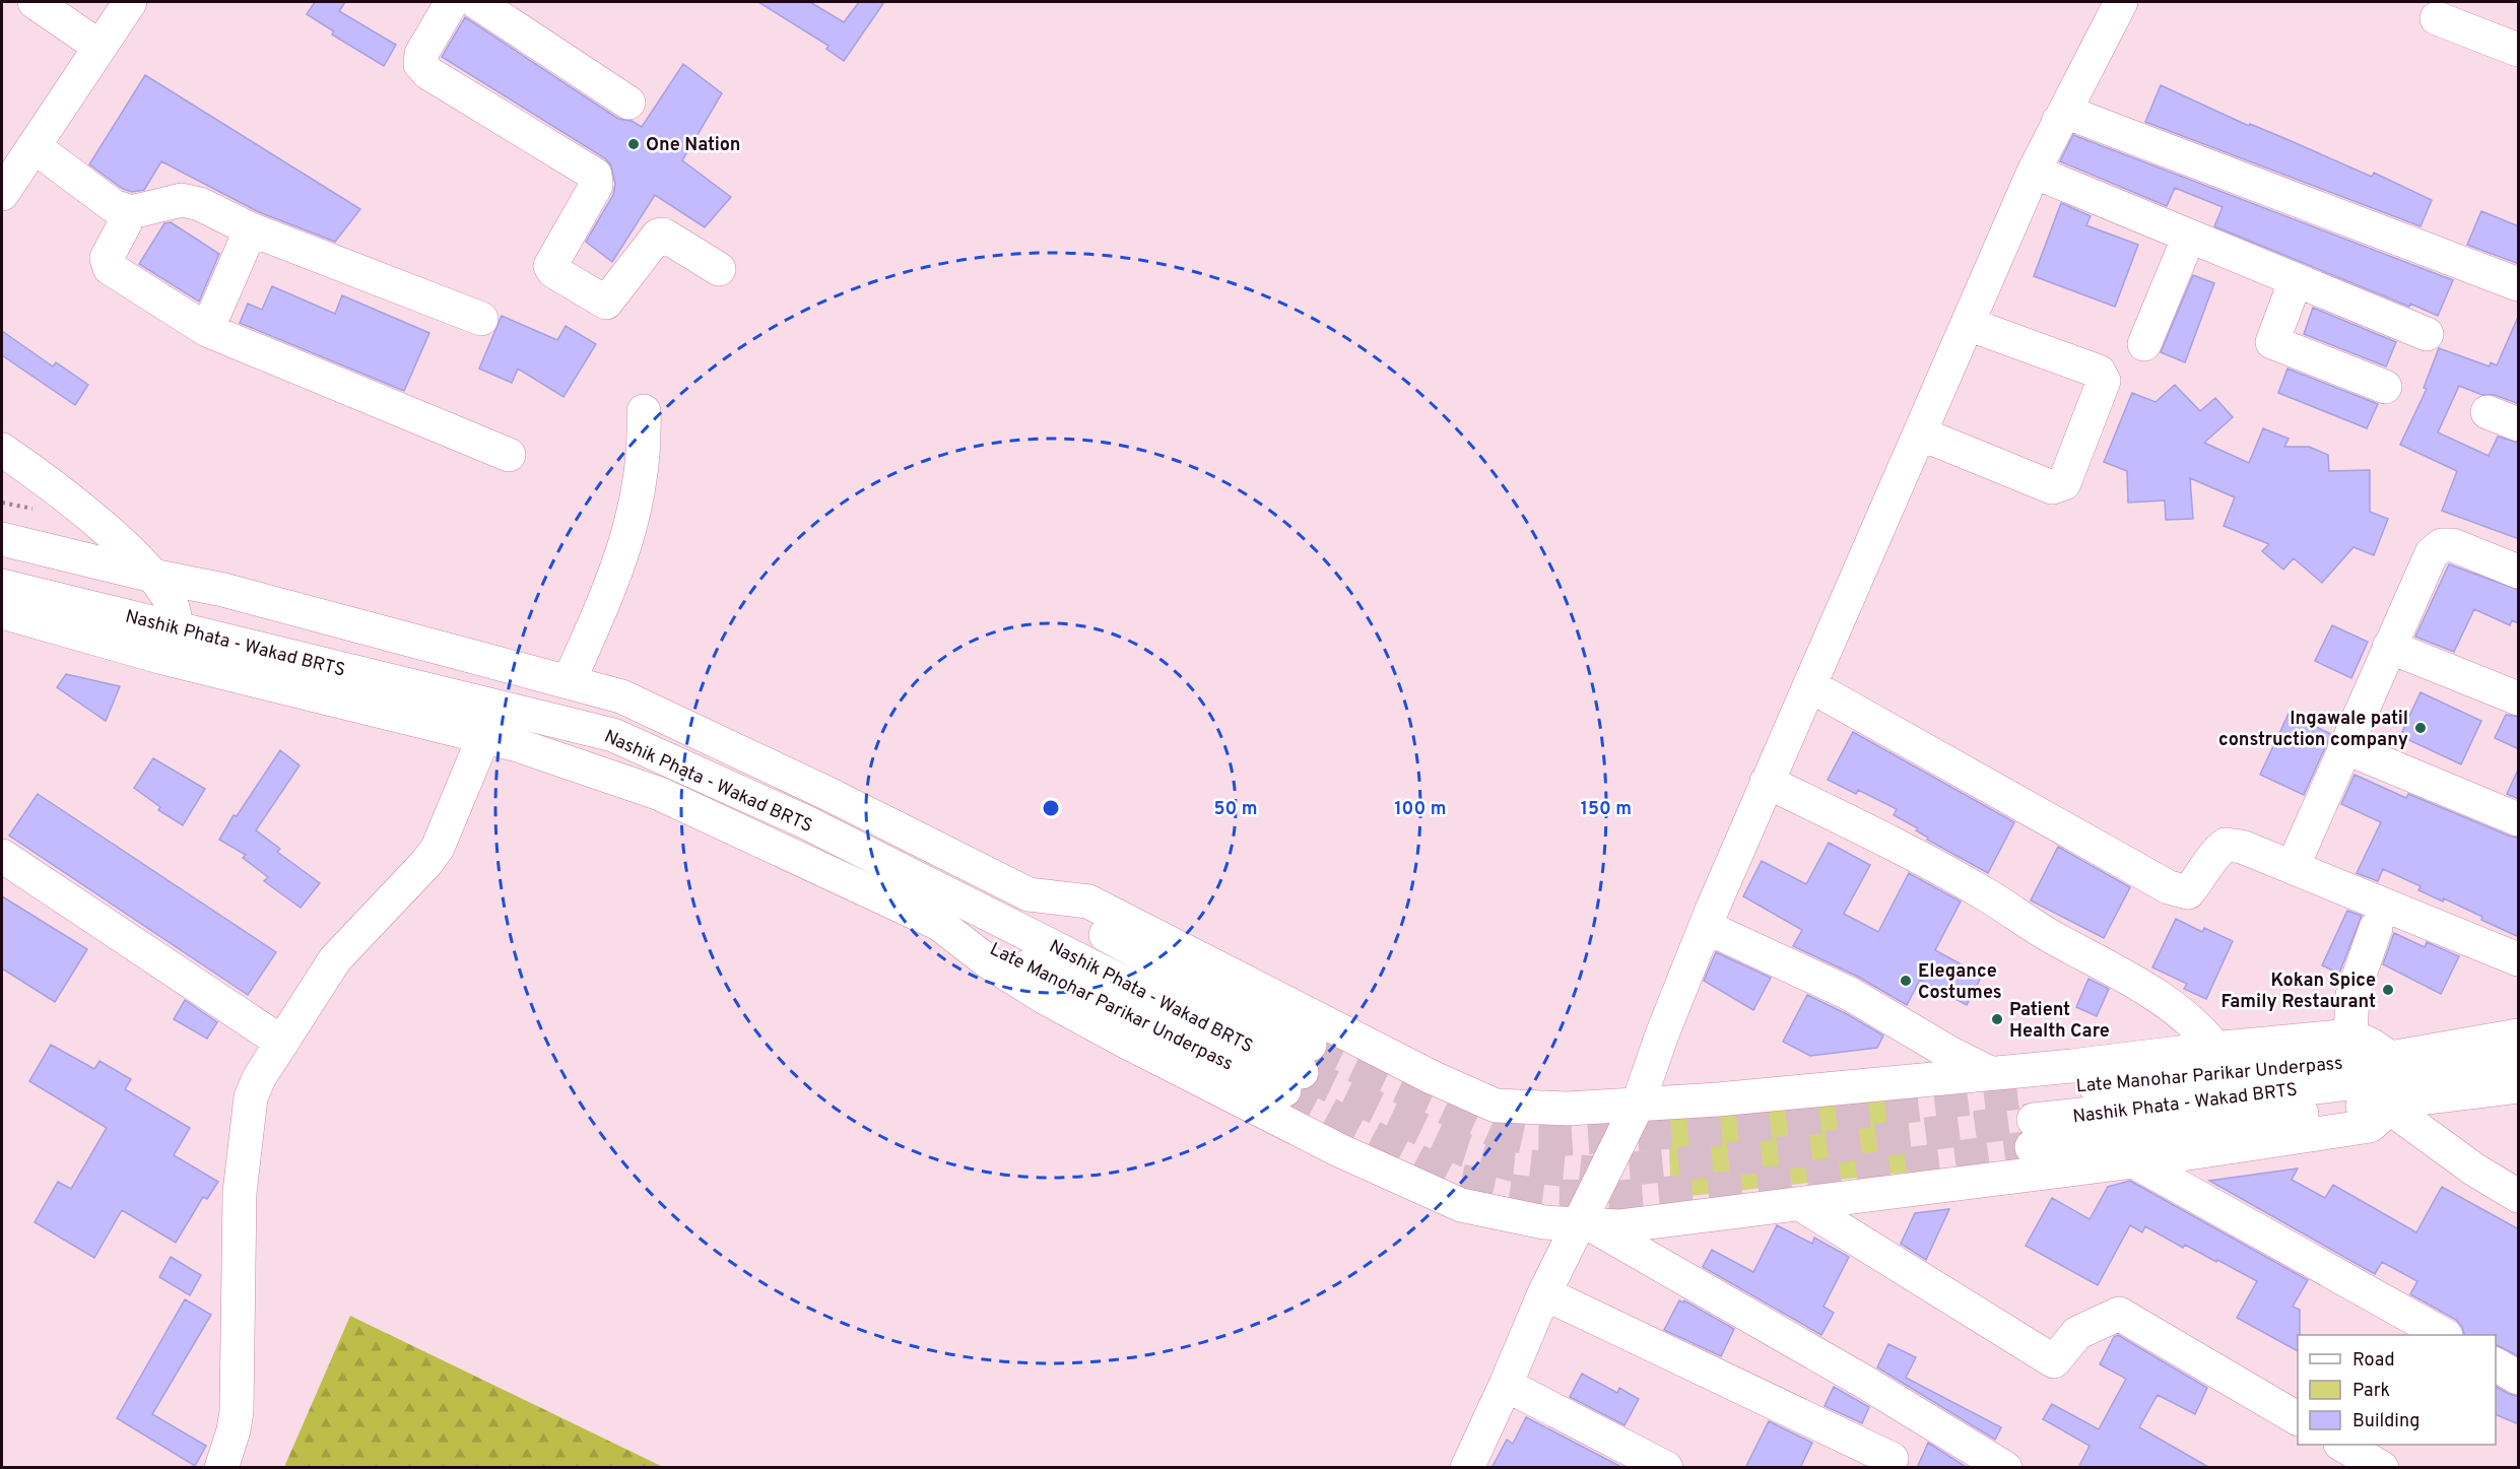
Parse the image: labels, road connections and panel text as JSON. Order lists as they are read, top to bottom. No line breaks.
{"streets":{"street":["Nashik Phata - Wakad BRTS","Late Manohar Parikar Underpass"]},"crossings":[["Nashik Phata - Wakad BRTS","Late Manohar Parikar Underpass"]],"places":["One Nation","Ingawale patil construction company","Elegance Costumes","Kokan Spice Family Restaurant","Patient Health Care"],"legend":["Road","Park","Building"],"rings":["50 m","100 m","150 m"]}
